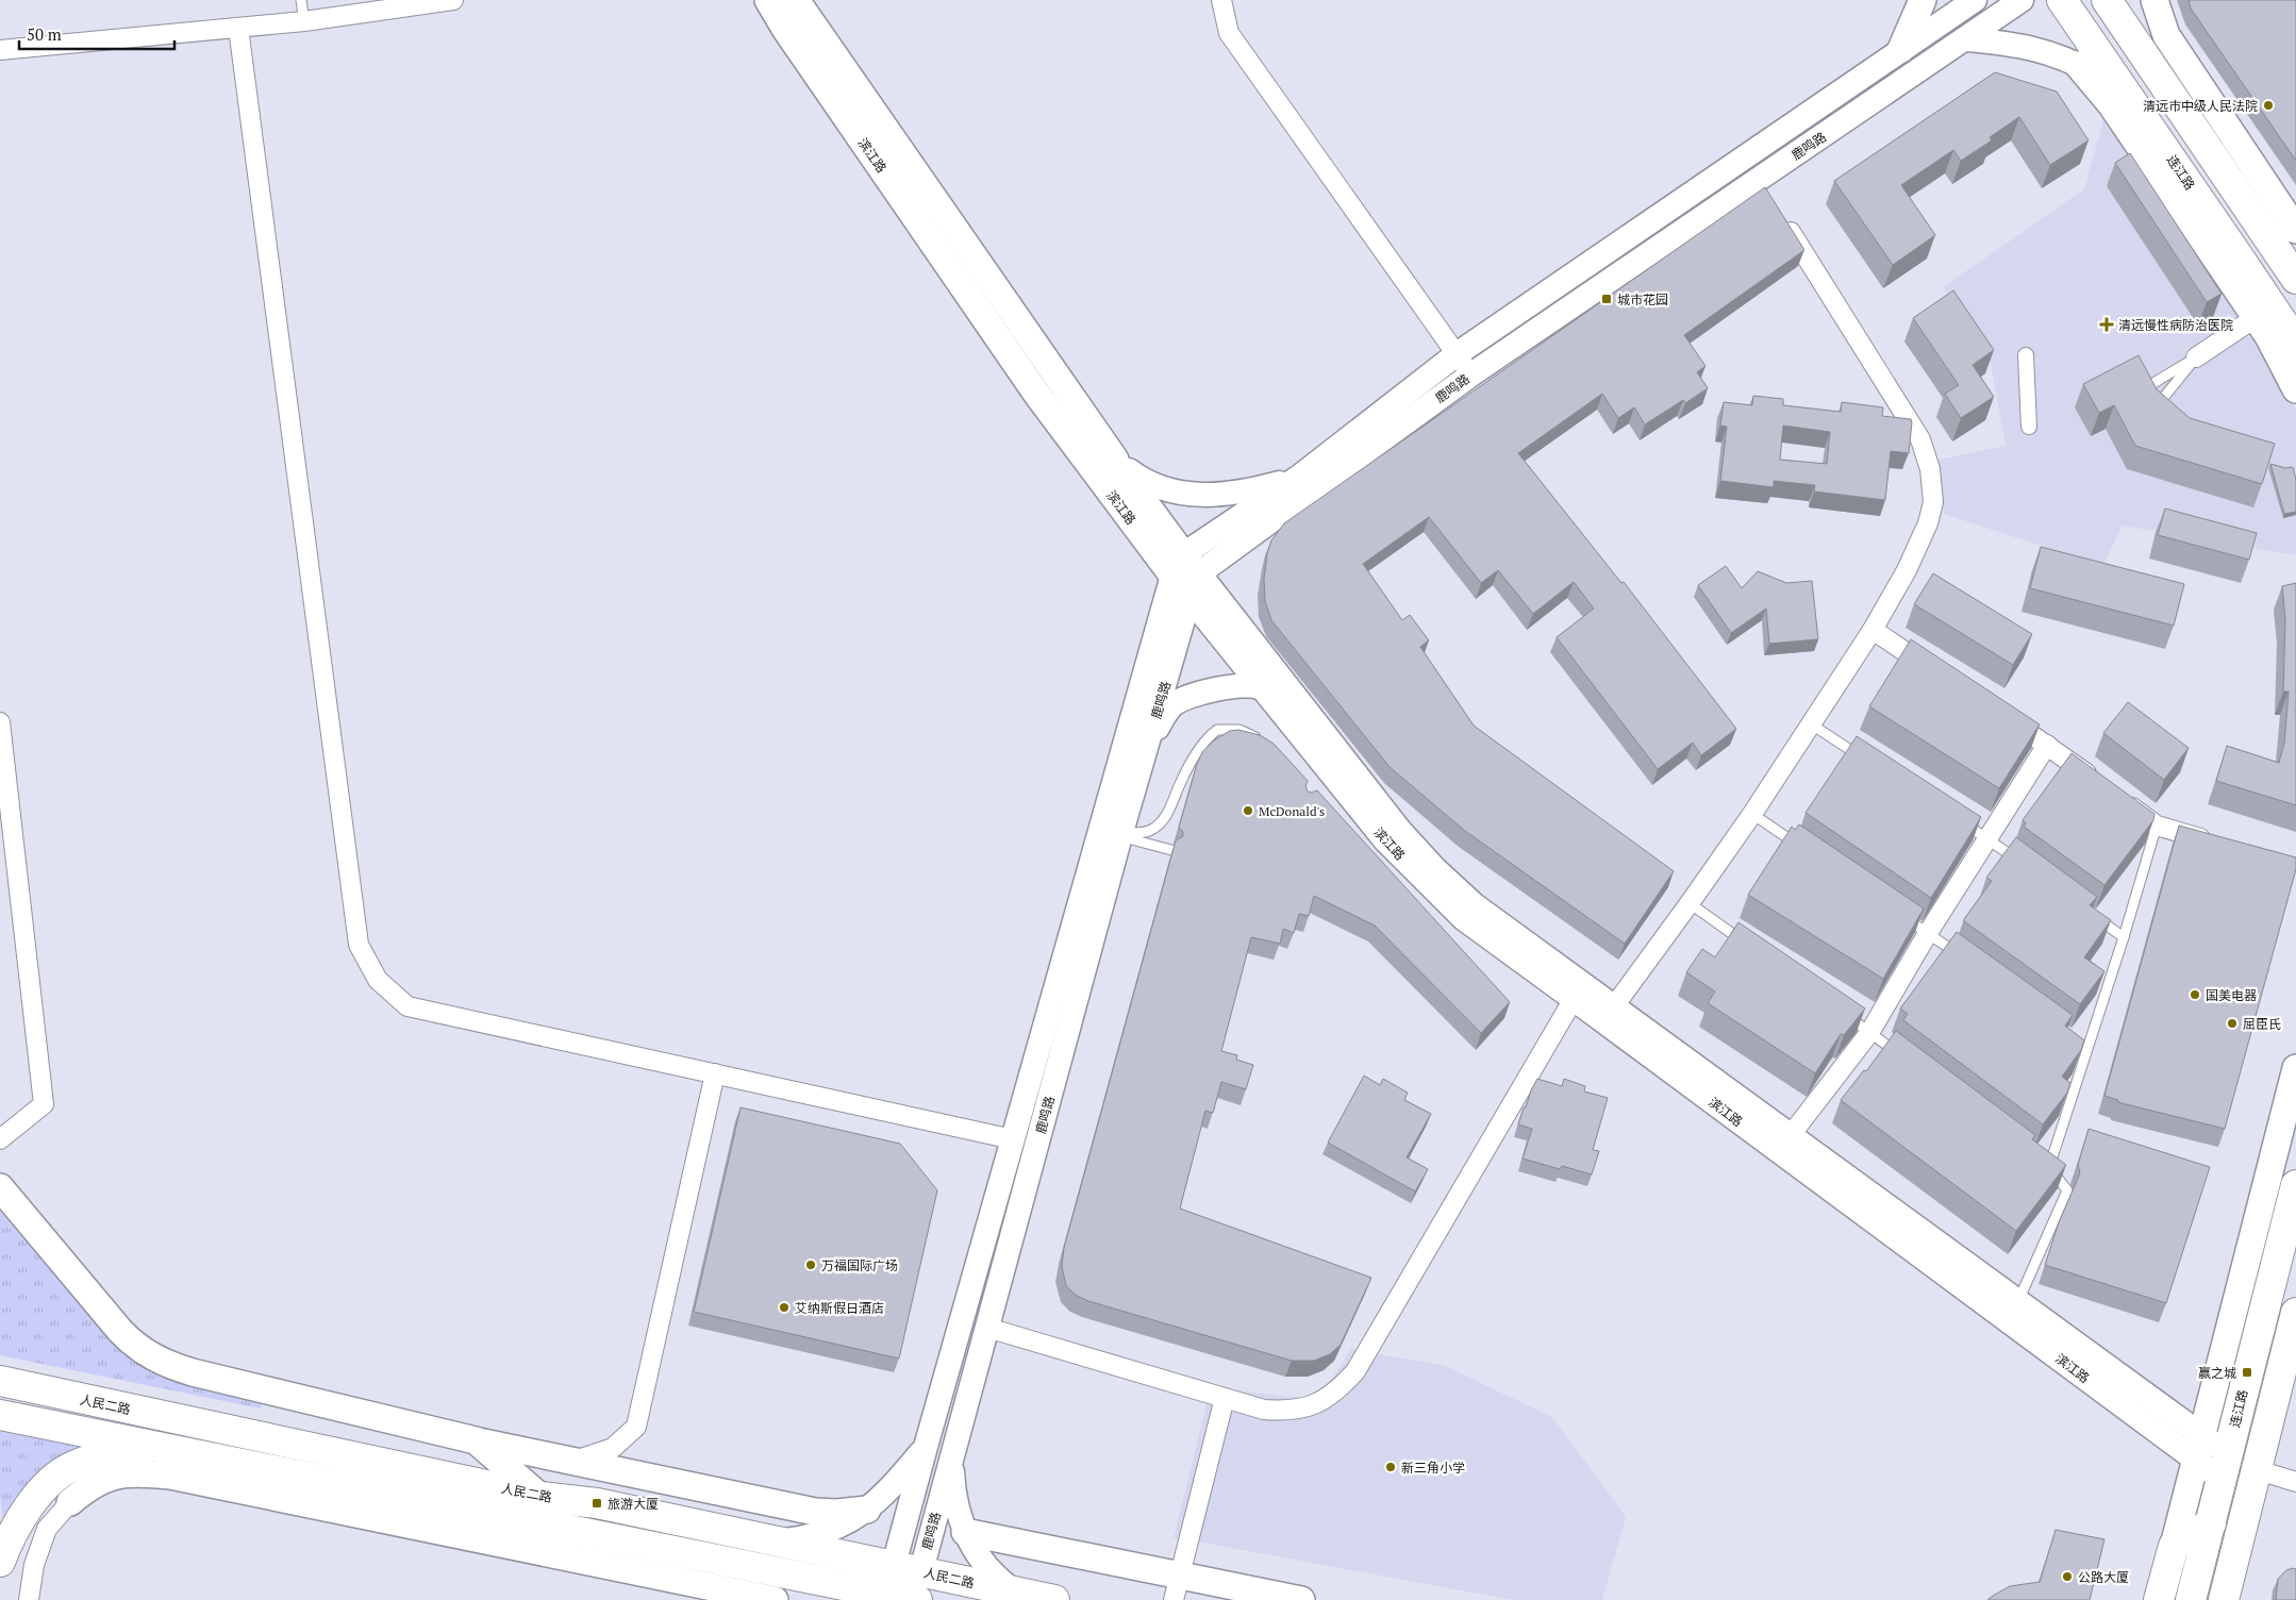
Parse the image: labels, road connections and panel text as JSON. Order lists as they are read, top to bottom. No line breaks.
{"streets":{"main road":["滨江路","连江路","人民二路"],"street":["鹿鸣路"]},"crossings":[["鹿鸣路","滨江路"],["鹿鸣路","人民二路"],["滨江路","连江路"]],"places":{"other":["清远市中级人民法院","McDonald's","国美电器","屈臣氏","万福国际广场","艾纳斯假日酒店","新三角小学","公路大厦"],"transit":["城市花园","赢之城","旅游大厦"],"health":["清远慢性病防治医院"]},"scale_bar":"50 m"}
